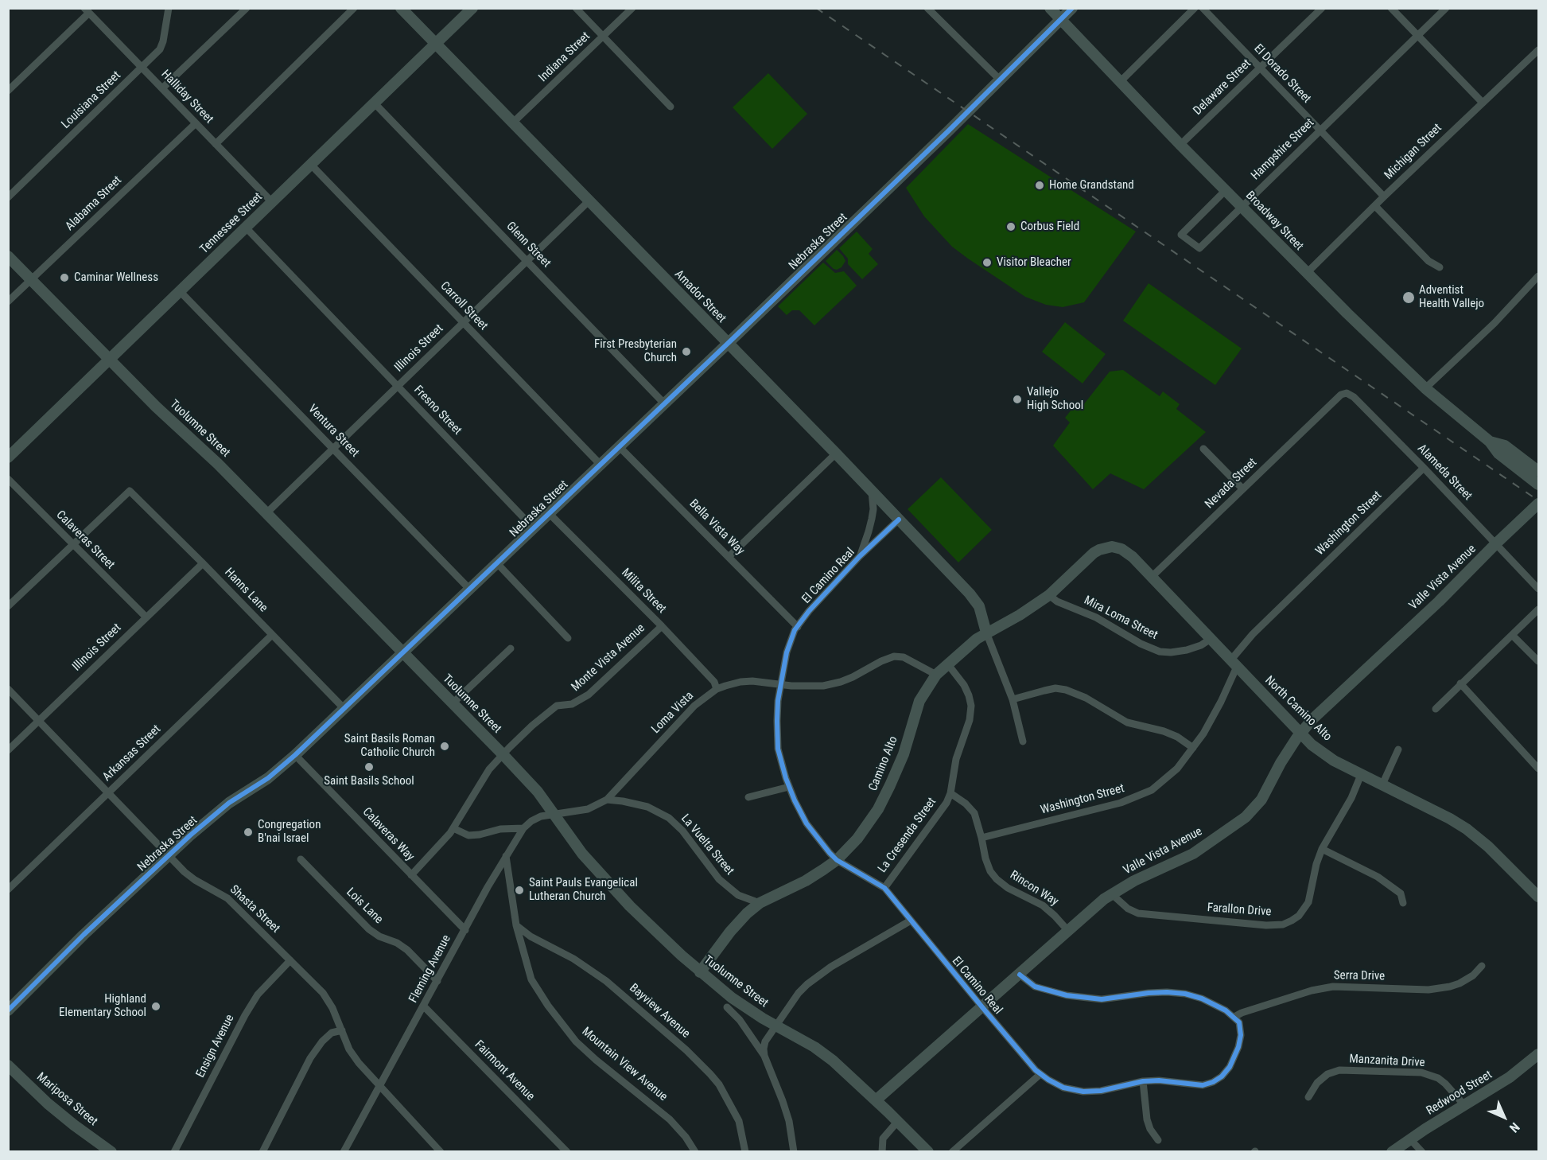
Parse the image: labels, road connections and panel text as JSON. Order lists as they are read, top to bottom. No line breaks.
{"streets":{"street":["Indiana Street","El Dorado Street","Delaware Street","Halliday Street","Louisiana Street","Hampshire Street","Michigan Street","Alabama Street","Broadway Street","Tennessee Street","Nebraska Street","Glenn Street","Amador Street","Carroll Street","Illinois Street","Fresno Street","Tuolumne Street","Ventura Street","Alameda Street","Nevada Street","Washington Street","Bella Vista Way","Calaveras Street","El Camino Real","Valle Vista Avenue","Hanns Lane","Milita Street","Mira Loma Street","Monte Vista Avenue","North Camino Alto","Loma Vista","Arkansas Street","Camino Alto","Calaveras Way","La Cresenda Street","La Vuelta Street","Rincon Way","Lois Lane","Shasta Street","Farallon Drive","Fleming Avenue","Serra Drive","Bayview Avenue","Ensign Avenue","Manzanita Drive","Mountain View Avenue","Fairmont Avenue","Redwood Street","Mariposa Street"]},"crossings":[["Indiana Street","Amador Street"],["El Dorado Street","Delaware Street"],["El Dorado Street","Hampshire Street"],["El Dorado Street","Michigan Street"],["Delaware Street","Broadway Street"],["Halliday Street","Louisiana Street"],["Halliday Street","Alabama Street"],["Halliday Street","Tennessee Street"],["Hampshire Street","Broadway Street"],["Michigan Street","Broadway Street"],["Alabama Street","Tuolumne Street"],["Broadway Street","Nebraska Street"],["Tennessee Street","Glenn Street"],["Tennessee Street","Amador Street"],["Tennessee Street","Carroll Street"],["Tennessee Street","Fresno Street"],["Tennessee Street","Tuolumne Street"],["Tennessee Street","Ventura Street"],["Nebraska Street","Glenn Street"],["Nebraska Street","Amador Street"],["Nebraska Street","Carroll Street"],["Nebraska Street","Fresno Street"],["Nebraska Street","Tuolumne Street"],["Nebraska Street","Ventura Street"],["Nebraska Street","Bella Vista Way"],["Nebraska Street","Hanns Lane"],["Nebraska Street","Milita Street"],["Nebraska Street","Calaveras Way"],["Nebraska Street","Shasta Street"],["Glenn Street","Illinois Street"],["Amador Street","Illinois Street"],["Amador Street","El Camino Real"],["Amador Street","Camino Alto"],["Carroll Street","Illinois Street"],["Illinois Street","Fresno Street"],["Illinois Street","Tuolumne Street"],["Illinois Street","Ventura Street"],["Illinois Street","Calaveras Street"],["Illinois Street","Hanns Lane"],["Illinois Street","Shasta Street"],["Tuolumne Street","Valle Vista Avenue"],["Tuolumne Street","Monte Vista Avenue"],["Tuolumne Street","Loma Vista"],["Tuolumne Street","Camino Alto"],["Tuolumne Street","Fleming Avenue"],["Alameda Street","Nevada Street"],["Alameda Street","Washington Street"],["Alameda Street","Valle Vista Avenue"],["Nevada Street","North Camino Alto"],["Washington Street","North Camino Alto"],["Washington Street","Rincon Way"],["Bella Vista Way","El Camino Real"],["Calaveras Street","Hanns Lane"],["El Camino Real","Valle Vista Avenue"],["El Camino Real","Loma Vista"],["El Camino Real","Camino Alto"],["El Camino Real","La Cresenda Street"],["El Camino Real","Serra Drive"],["Valle Vista Avenue","North Camino Alto"],["Valle Vista Avenue","Rincon Way"],["Valle Vista Avenue","Farallon Drive"],["Hanns Lane","Arkansas Street"],["Milita Street","Monte Vista Avenue"],["Milita Street","Loma Vista"],["Mira Loma Street","North Camino Alto"],["Mira Loma Street","Camino Alto"],["Monte Vista Avenue","Calaveras Way"],["North Camino Alto","Camino Alto"],["North Camino Alto","Farallon Drive"],["Loma Vista","Camino Alto"],["Loma Vista","La Vuelta Street"],["Loma Vista","Fleming Avenue"],["Arkansas Street","Shasta Street"],["Camino Alto","La Cresenda Street"],["Camino Alto","La Vuelta Street"],["Calaveras Way","Fleming Avenue"],["La Cresenda Street","Rincon Way"],["Lois Lane","Fleming Avenue"],["Shasta Street","Fleming Avenue"],["Shasta Street","Ensign Avenue"],["Fleming Avenue","Mountain View Avenue"],["Fleming Avenue","Fairmont Avenue"],["Bayview Avenue","Mountain View Avenue"],["Manzanita Drive","Redwood Street"]],"places":["Home Grandstand","Corbus Field","Visitor Bleacher","Caminar Wellness","Adventist Health Vallejo","First Presbyterian Church","Vallejo High School","Saint Basils Roman Catholic Church","Saint Basils School","Congregation B'nai Israel","Saint Pauls Evangelical Lutheran Church","Highland Elementary School"],"north":"bottom right"}
